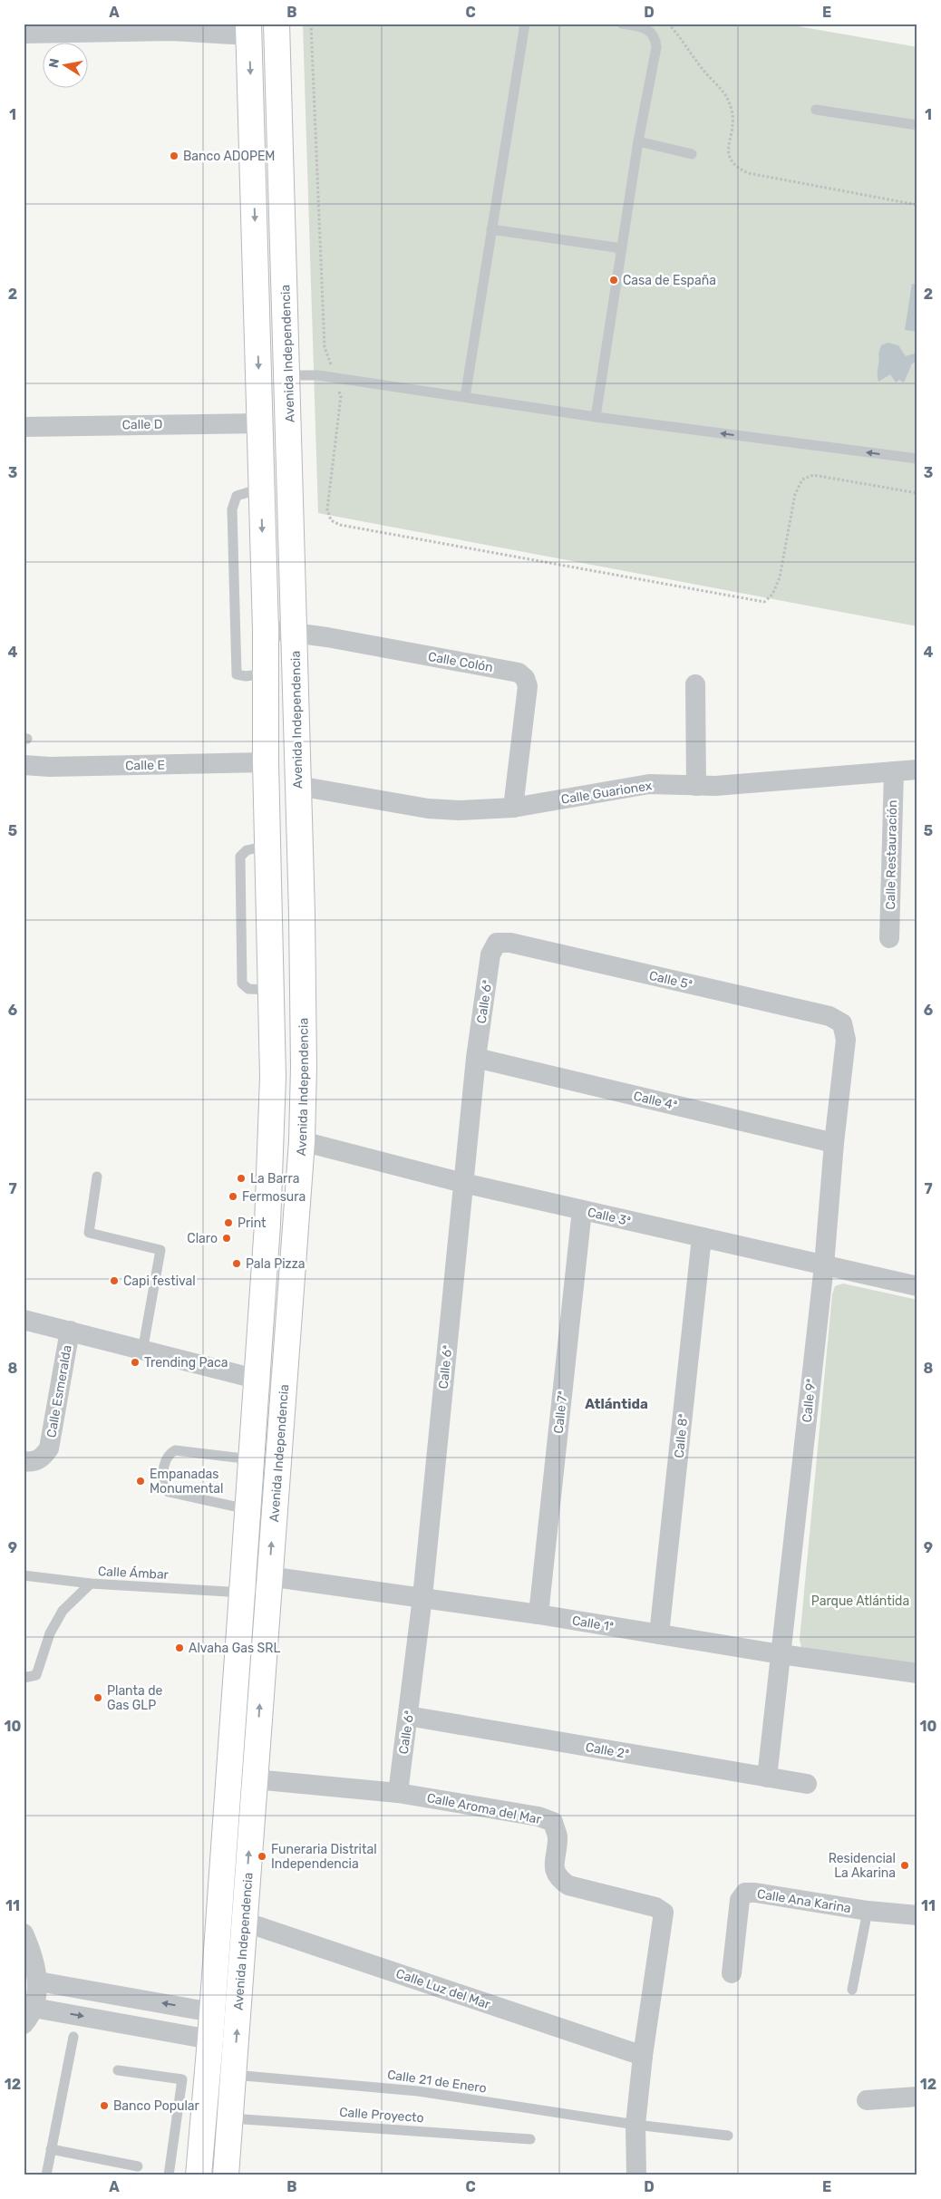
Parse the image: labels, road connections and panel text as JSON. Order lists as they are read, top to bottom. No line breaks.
{"streets":{"main road":["Avenida Independencia"],"street":["Calle D","Calle Colón","Calle E","Calle Guarionex","Calle Restauración","Calle 5ª","Calle 6ª","Calle 4ª","Calle 3ª","Calle Esmeralda","Calle 9ª","Calle 7ª","Calle 8ª","Calle 1ª","Calle 2ª","Calle Aroma del Mar","Calle Ana Karina","Calle Luz del Mar"],"lane":["Calle Ámbar","Calle 21 de Enero","Calle Proyecto"]},"crossings":[["Avenida Independencia","Calle D"],["Avenida Independencia","Calle Colón"],["Avenida Independencia","Calle E"],["Avenida Independencia","Calle Guarionex"],["Avenida Independencia","Calle 3ª"],["Avenida Independencia","Calle Ámbar"],["Avenida Independencia","Calle 1ª"],["Avenida Independencia","Calle Aroma del Mar"],["Avenida Independencia","Calle Luz del Mar"],["Avenida Independencia","Calle 21 de Enero"],["Avenida Independencia","Calle Proyecto"],["Calle Colón","Calle Guarionex"],["Calle Guarionex","Calle Restauración"],["Calle 5ª","Calle 6ª"],["Calle 5ª","Calle 9ª"],["Calle 6ª","Calle 4ª"],["Calle 6ª","Calle 3ª"],["Calle 6ª","Calle 1ª"],["Calle 6ª","Calle 2ª"],["Calle 6ª","Calle Aroma del Mar"],["Calle 4ª","Calle 9ª"],["Calle 3ª","Calle 9ª"],["Calle 3ª","Calle 7ª"],["Calle 3ª","Calle 8ª"],["Calle 9ª","Calle 1ª"],["Calle 9ª","Calle 2ª"],["Calle 7ª","Calle 1ª"],["Calle 8ª","Calle 1ª"],["Calle Aroma del Mar","Calle Luz del Mar"],["Calle Aroma del Mar","Calle 21 de Enero"]],"districts":["Atlántida"],"parks":["Parque Atlántida"],"places":["Banco ADOPEM","Casa de España","La Barra","Fermosura","Print","Claro","Pala Pizza","Capi festival","Trending Paca","Empanadas Monumental","Alvaha Gas SRL","Planta de Gas GLP","Funeraria Distrital Independencia","Residencial La Akarina","Banco Popular"],"north":"left","grid":{"columns":["A","B","C","D","E"],"rows":["1","2","3","4","5","6","7","8","9","10","11","12"]}}
